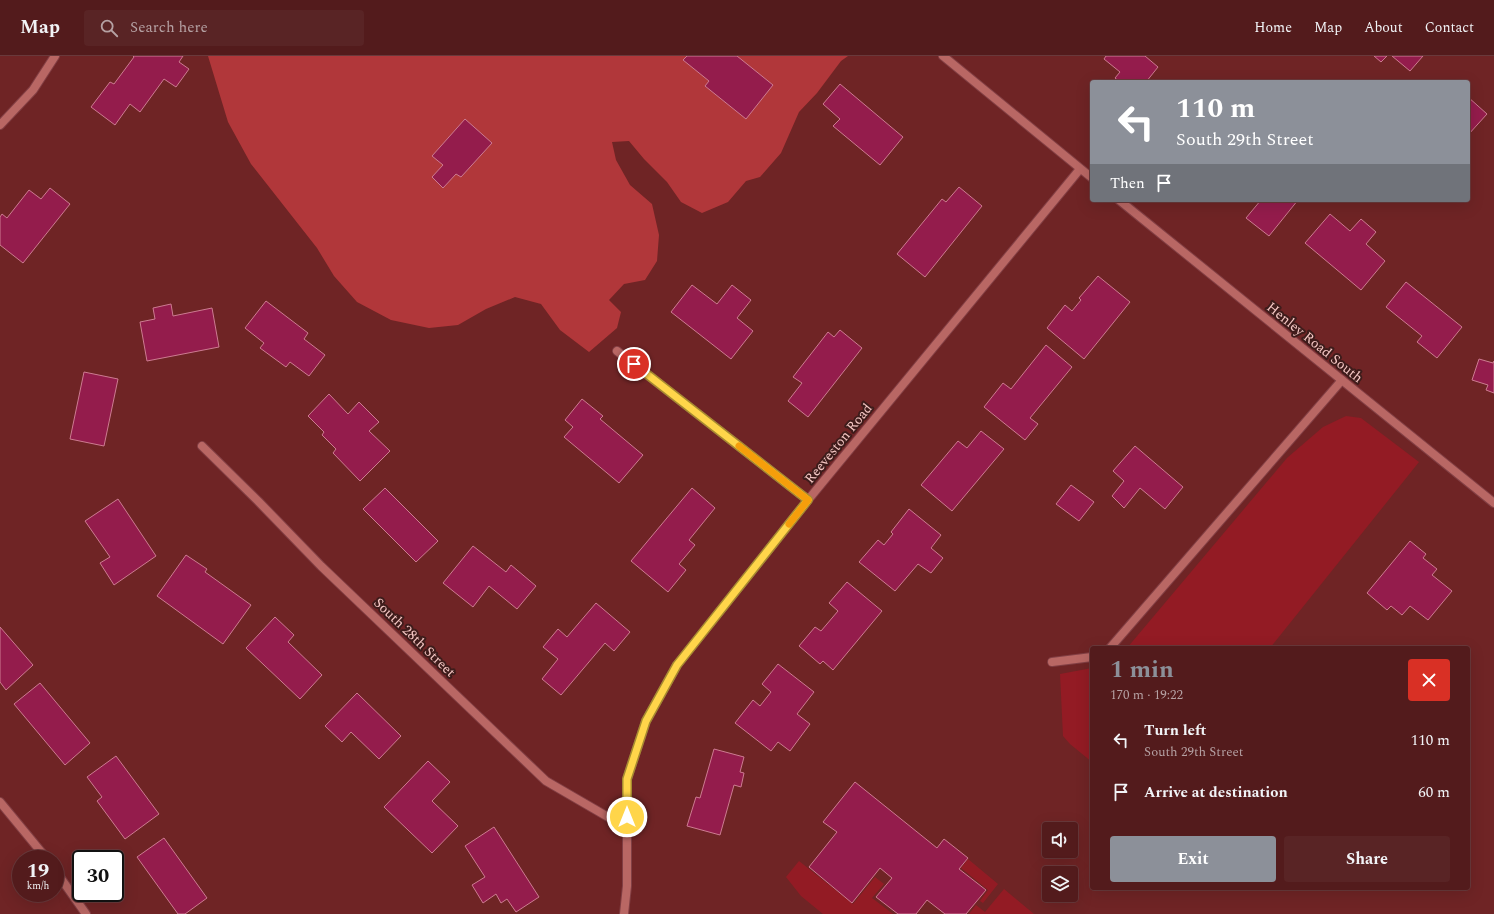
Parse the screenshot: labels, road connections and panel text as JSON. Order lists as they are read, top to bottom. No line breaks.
{"streets":{"street":["Henley Road South","Reeveston Road","South 28th Street"]},"crossings":[["Reeveston Road","South 28th Street"]],"page":{"header":"Map","search":"Search here","nav":["Home","Map","About","Contact"],"turn":["110 m","South 29th Street"],"then":"Then","heading":["1 min","170 m · 19:22"],"list":[{"name":"Turn left","note":"South 29th Street","value":"110 m"},{"name":"Arrive at destination","value":"60 m"}],"buttons":["Exit","Share"],"speed":"19 km/h","limit":"30"}}
